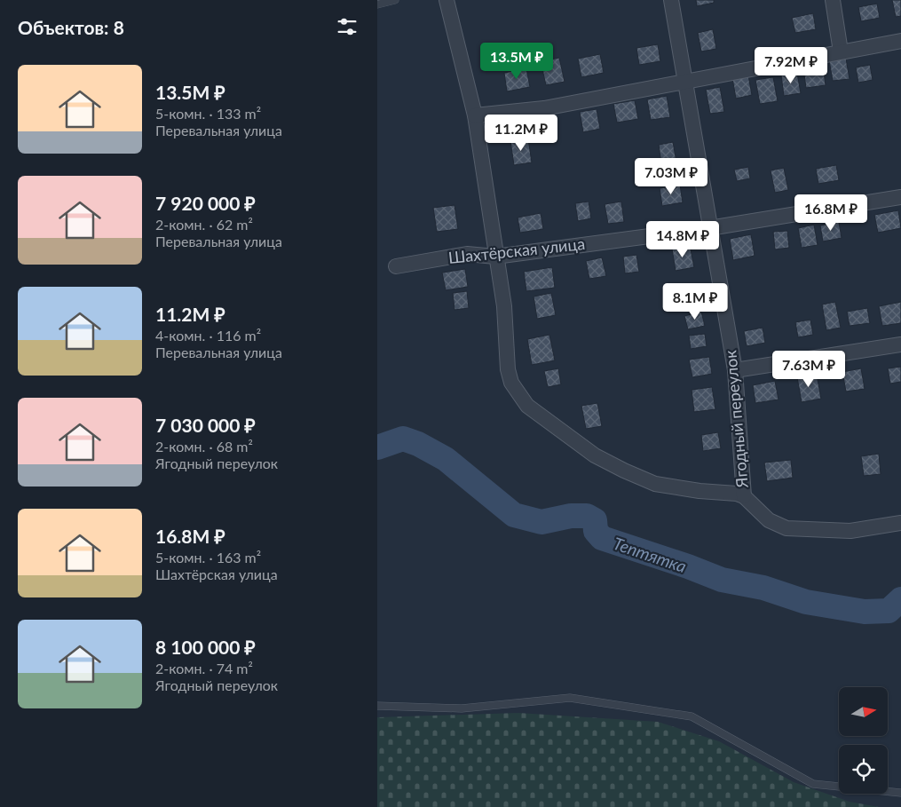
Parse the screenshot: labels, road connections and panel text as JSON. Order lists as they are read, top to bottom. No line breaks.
{"streets":{"street":["Шахтёрская улица","Ягодный переулок"]},"crossings":[["Шахтёрская улица","Ягодный переулок"]],"water":["Тептятка"],"north":"right","page":{"heading":"Объектов: 8","price":["13.5M ₽","7.92M ₽","11.2M ₽","7.03M ₽","16.8M ₽","14.8M ₽","8.1M ₽","7.63M ₽"],"list":[{"name":"13.5M ₽","note":"5-комн. · 133 m² · Перевальная улица"},{"name":"7 920 000 ₽","note":"2-комн. · 62 m² · Перевальная улица"},{"name":"11.2M ₽","note":"4-комн. · 116 m² · Перевальная улица"},{"name":"7 030 000 ₽","note":"2-комн. · 68 m² · Ягодный переулок"},{"name":"16.8M ₽","note":"5-комн. · 163 m² · Шахтёрская улица"},{"name":"8 100 000 ₽","note":"2-комн. · 74 m² · Ягодный переулок"}]}}
